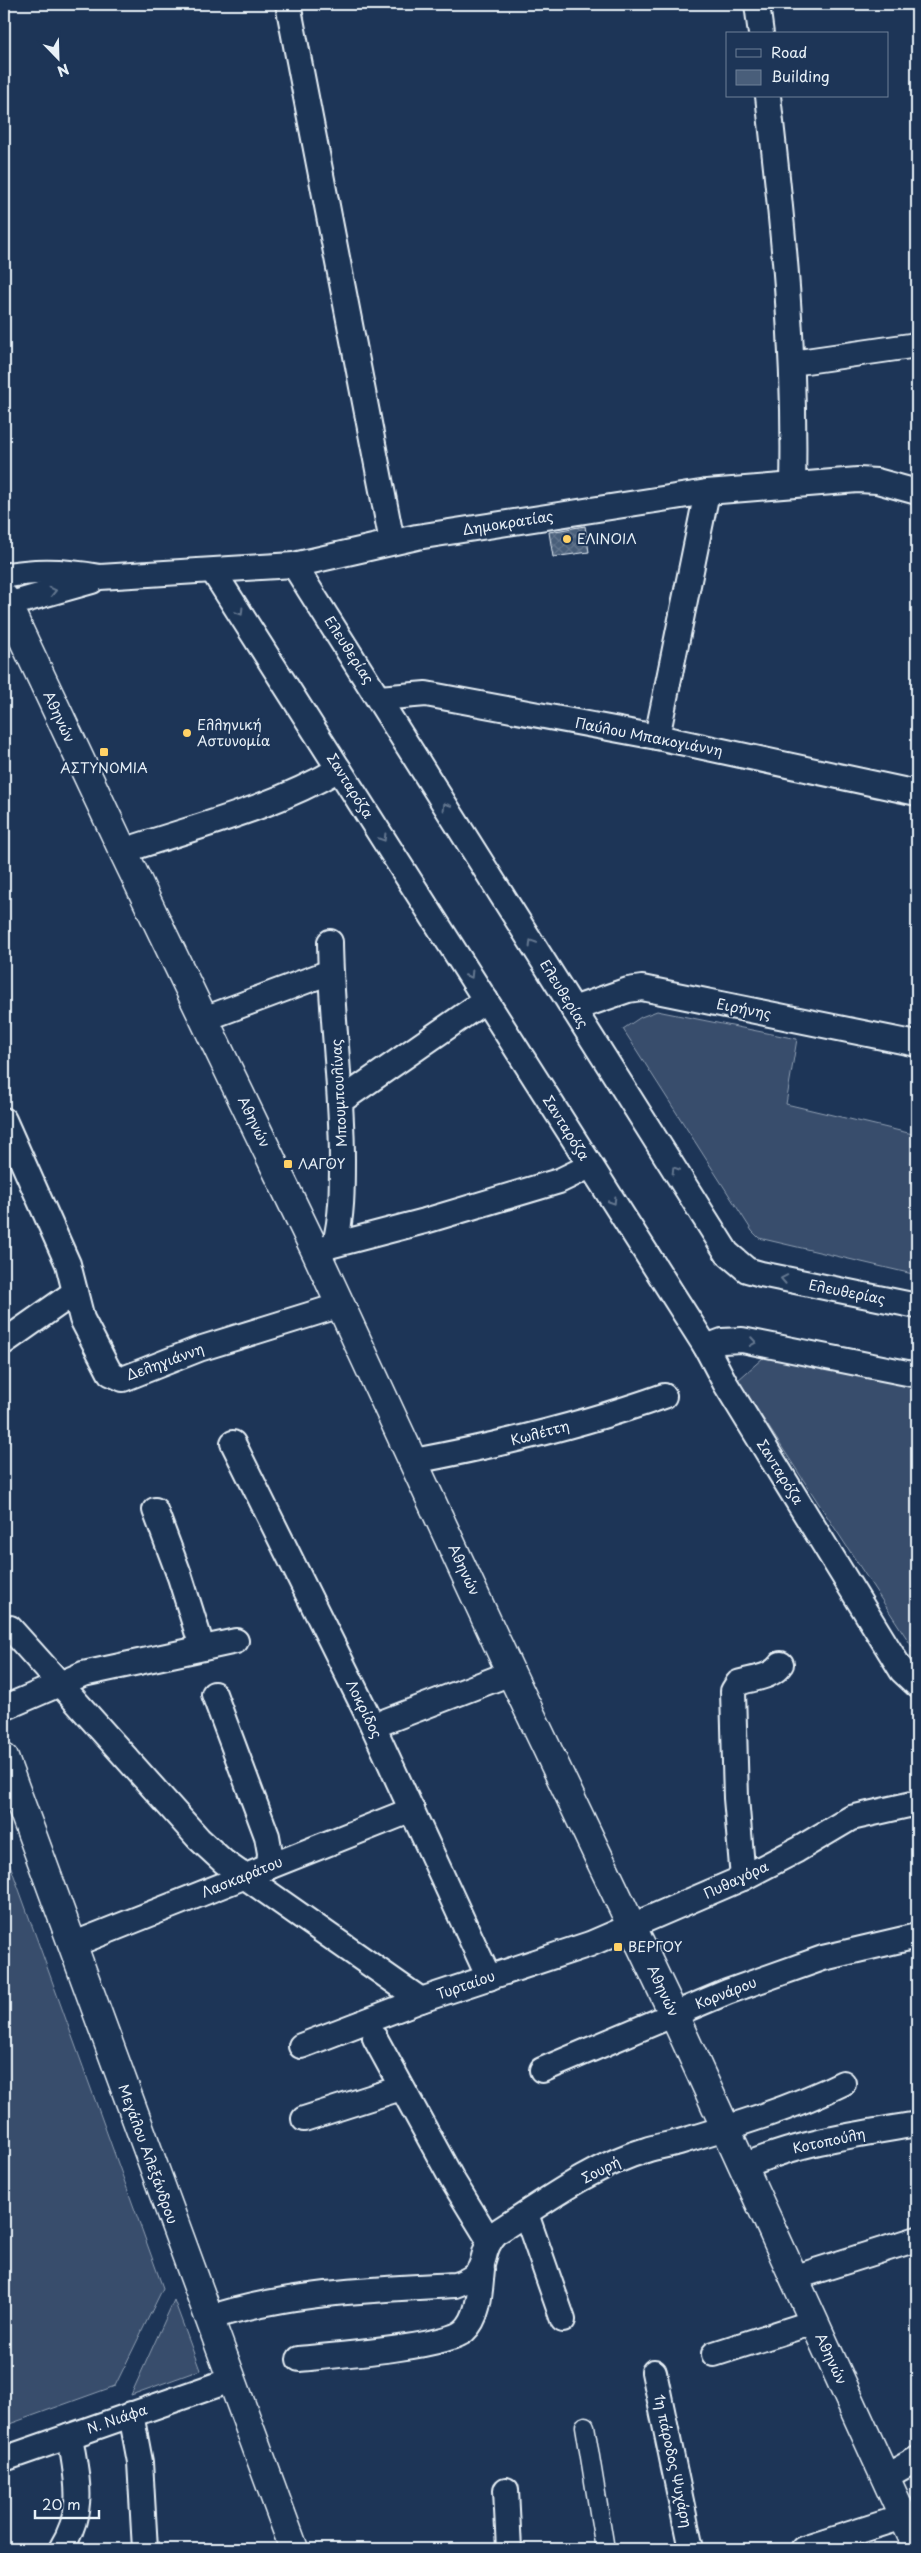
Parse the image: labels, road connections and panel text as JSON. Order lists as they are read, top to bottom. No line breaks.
{"streets":{"main road":["Αθηνών","Μεγάλου Αλεξάνδρου"],"street":["Δημοκρατίας","Ελευθερίας","Παύλου Μπακογιάννη","Σανταρόζα","Ειρήνης","Μπουμπουλίνας","Δεληγιάννη","Κωλέττη","Λοκρίδος","Λασκαράτου","Πυθαγόρα","Τυρταίου","Κορνάρου","Κοτοπούλη","Σουρή","Ν. Νιάφα","1η πάροδος Ψυχάρη"]},"crossings":[["Δημοκρατίας","Ελευθερίας"],["Δημοκρατίας","Αθηνών"],["Δημοκρατίας","Σανταρόζα"],["Ελευθερίας","Παύλου Μπακογιάννη"],["Ελευθερίας","Ειρήνης"],["Αθηνών","Μπουμπουλίνας"],["Αθηνών","Δεληγιάννη"],["Αθηνών","Κωλέττη"],["Αθηνών","Πυθαγόρα"],["Αθηνών","Τυρταίου"],["Αθηνών","Κορνάρου"],["Αθηνών","Κοτοπούλη"],["Αθηνών","Σουρή"],["Λοκρίδος","Λασκαράτου"],["Λοκρίδος","Τυρταίου"],["Λασκαράτου","Μεγάλου Αλεξάνδρου"],["Πυθαγόρα","Τυρταίου"],["Μεγάλου Αλεξάνδρου","Ν. Νιάφα"]],"one_way":["Ελευθερίας","Σανταρόζα"],"places":{"other":["ΕΛΙΝΟΙΛ","Ελληνική Αστυνομία"],"transit":["ΑΣΤΥΝΟΜΙΑ","ΛΑΓΟΥ","ΒΕΡΓΟΥ"]},"legend":["Road","Building"],"scale_bar":"20 m","north":"bottom right"}
